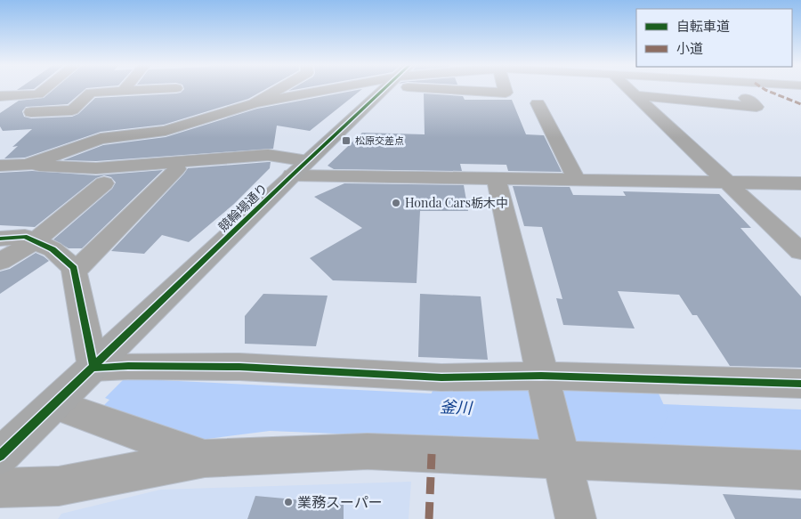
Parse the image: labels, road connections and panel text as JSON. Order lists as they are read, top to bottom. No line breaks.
{"streets":{"street":["競輪場通り"]},"water":["釜川"],"places":{"transit":["松原交差点"],"other":["Honda Cars栃木中","業務スーパー"]},"legend":["自転車道","小道"]}
